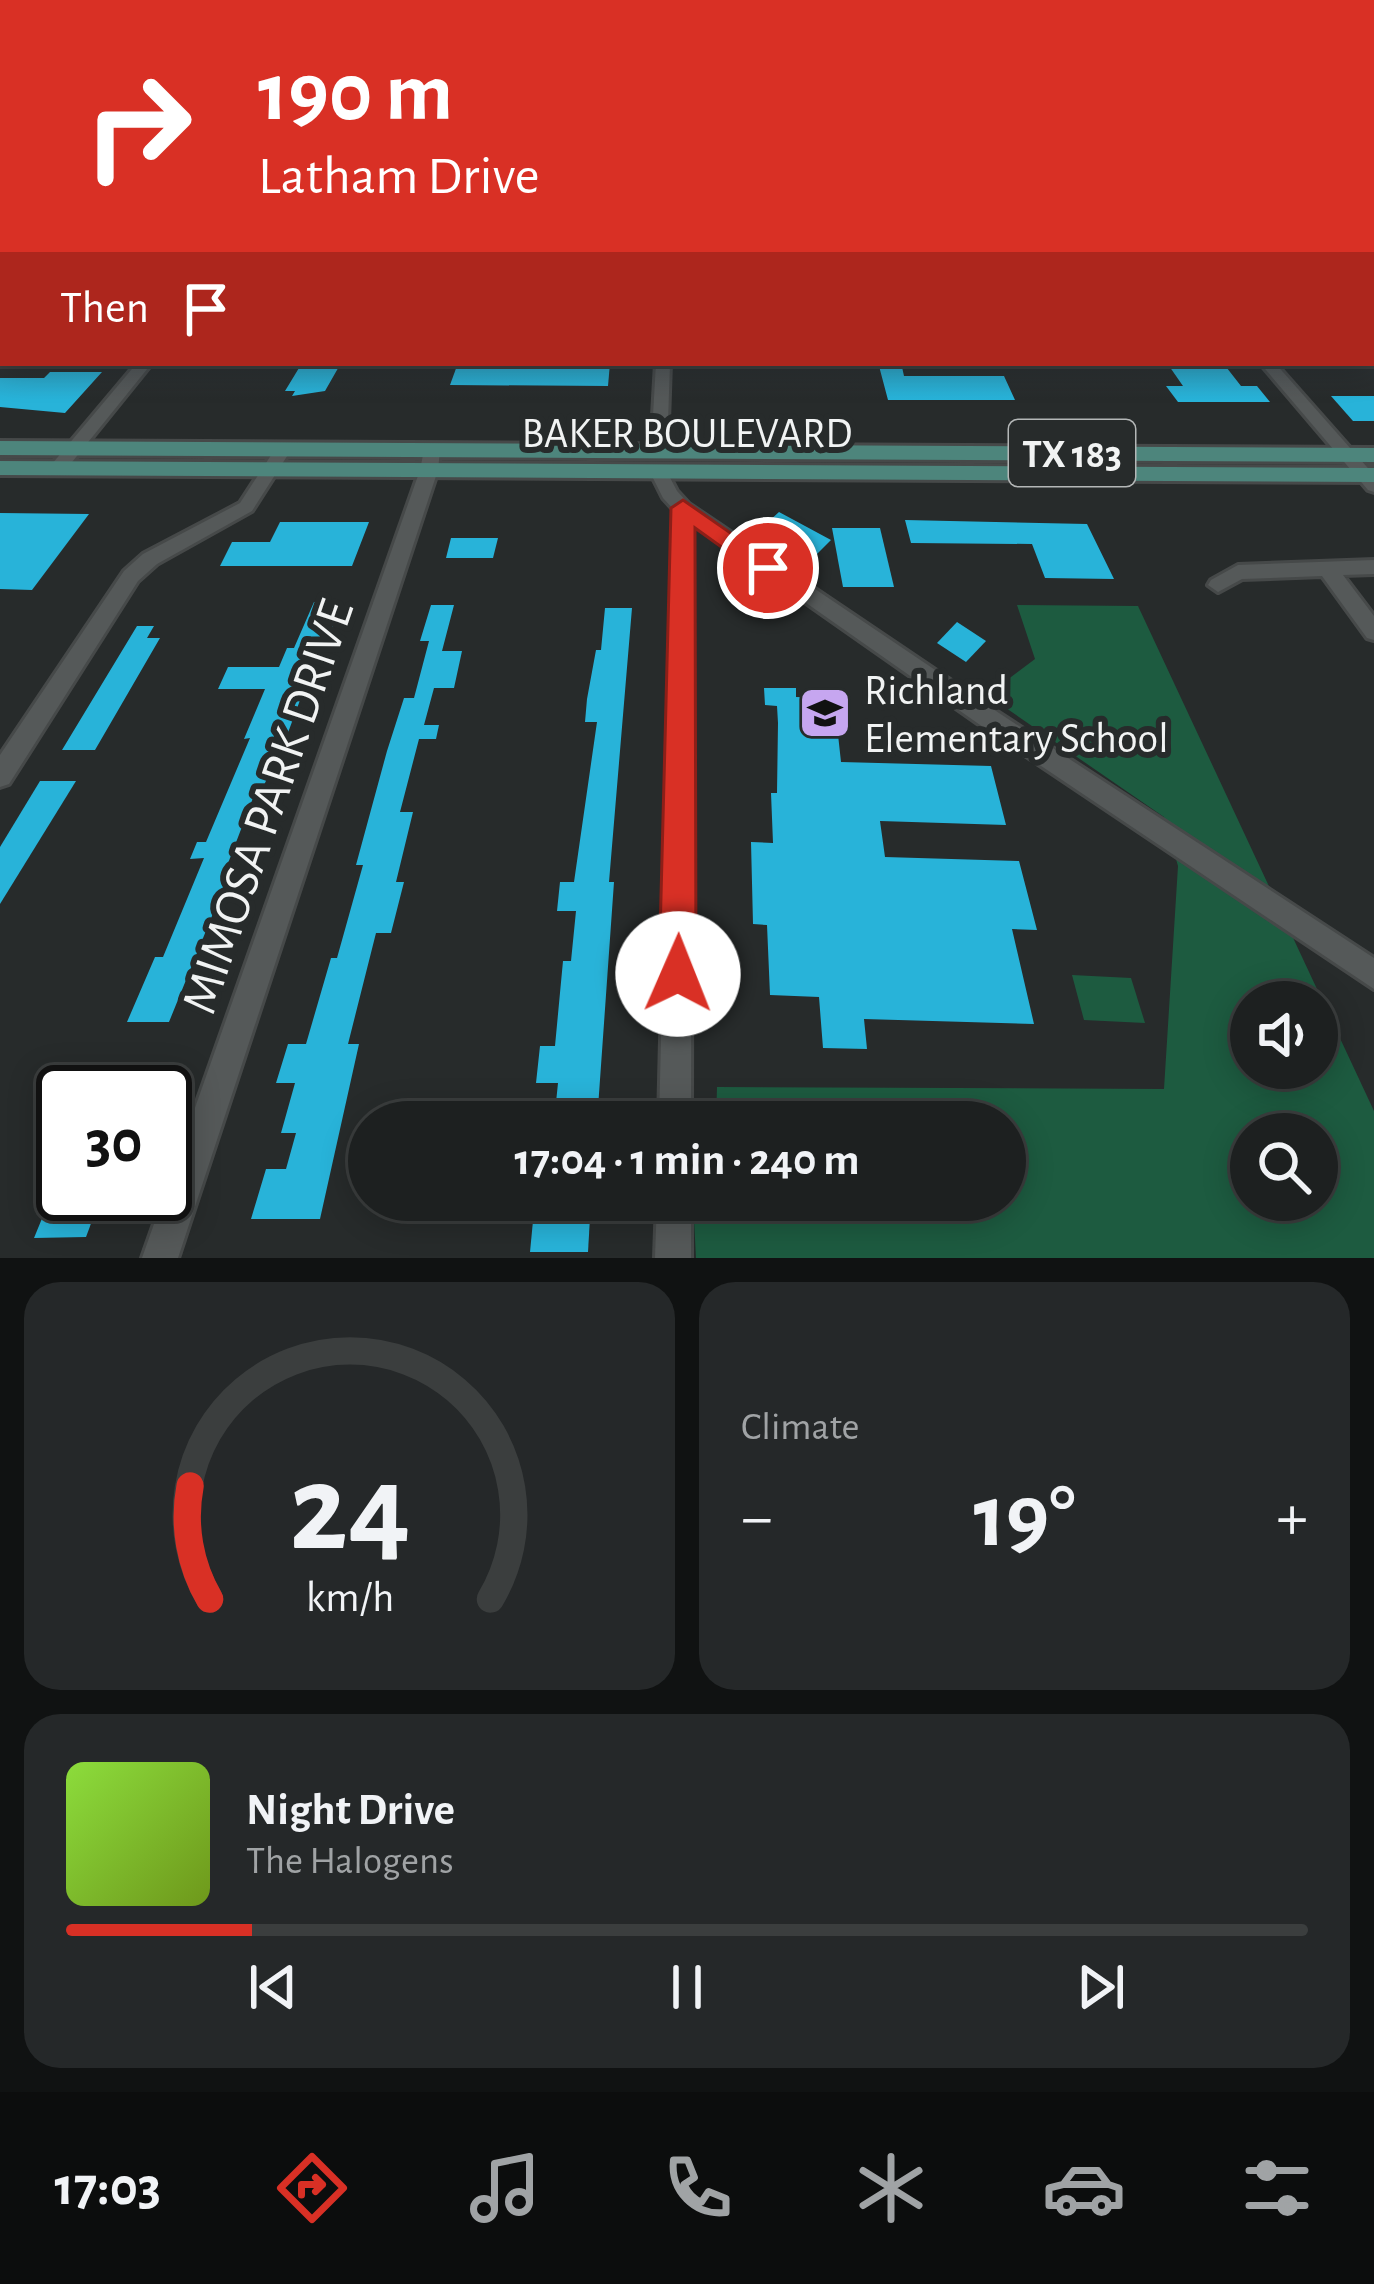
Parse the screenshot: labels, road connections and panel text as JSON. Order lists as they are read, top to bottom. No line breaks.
{"streets":{"main road":["BAKER BOULEVARD","TX 183"],"street":["MIMOSA PARK DRIVE"]},"crossings":[["BAKER BOULEVARD","MIMOSA PARK DRIVE"]],"places":{"school or university":["Richland Elementary School"]},"page":{"turn":["190 m","Latham Drive"],"then":"Then","limit":"30","trip":"17:04 · 1 min · 240 m","tile":"Climate","heat":["−","19°","+"],"song":["Night Drive","The Halogens"],"tabs":"17:03","gauge":["24","km/h"]}}
